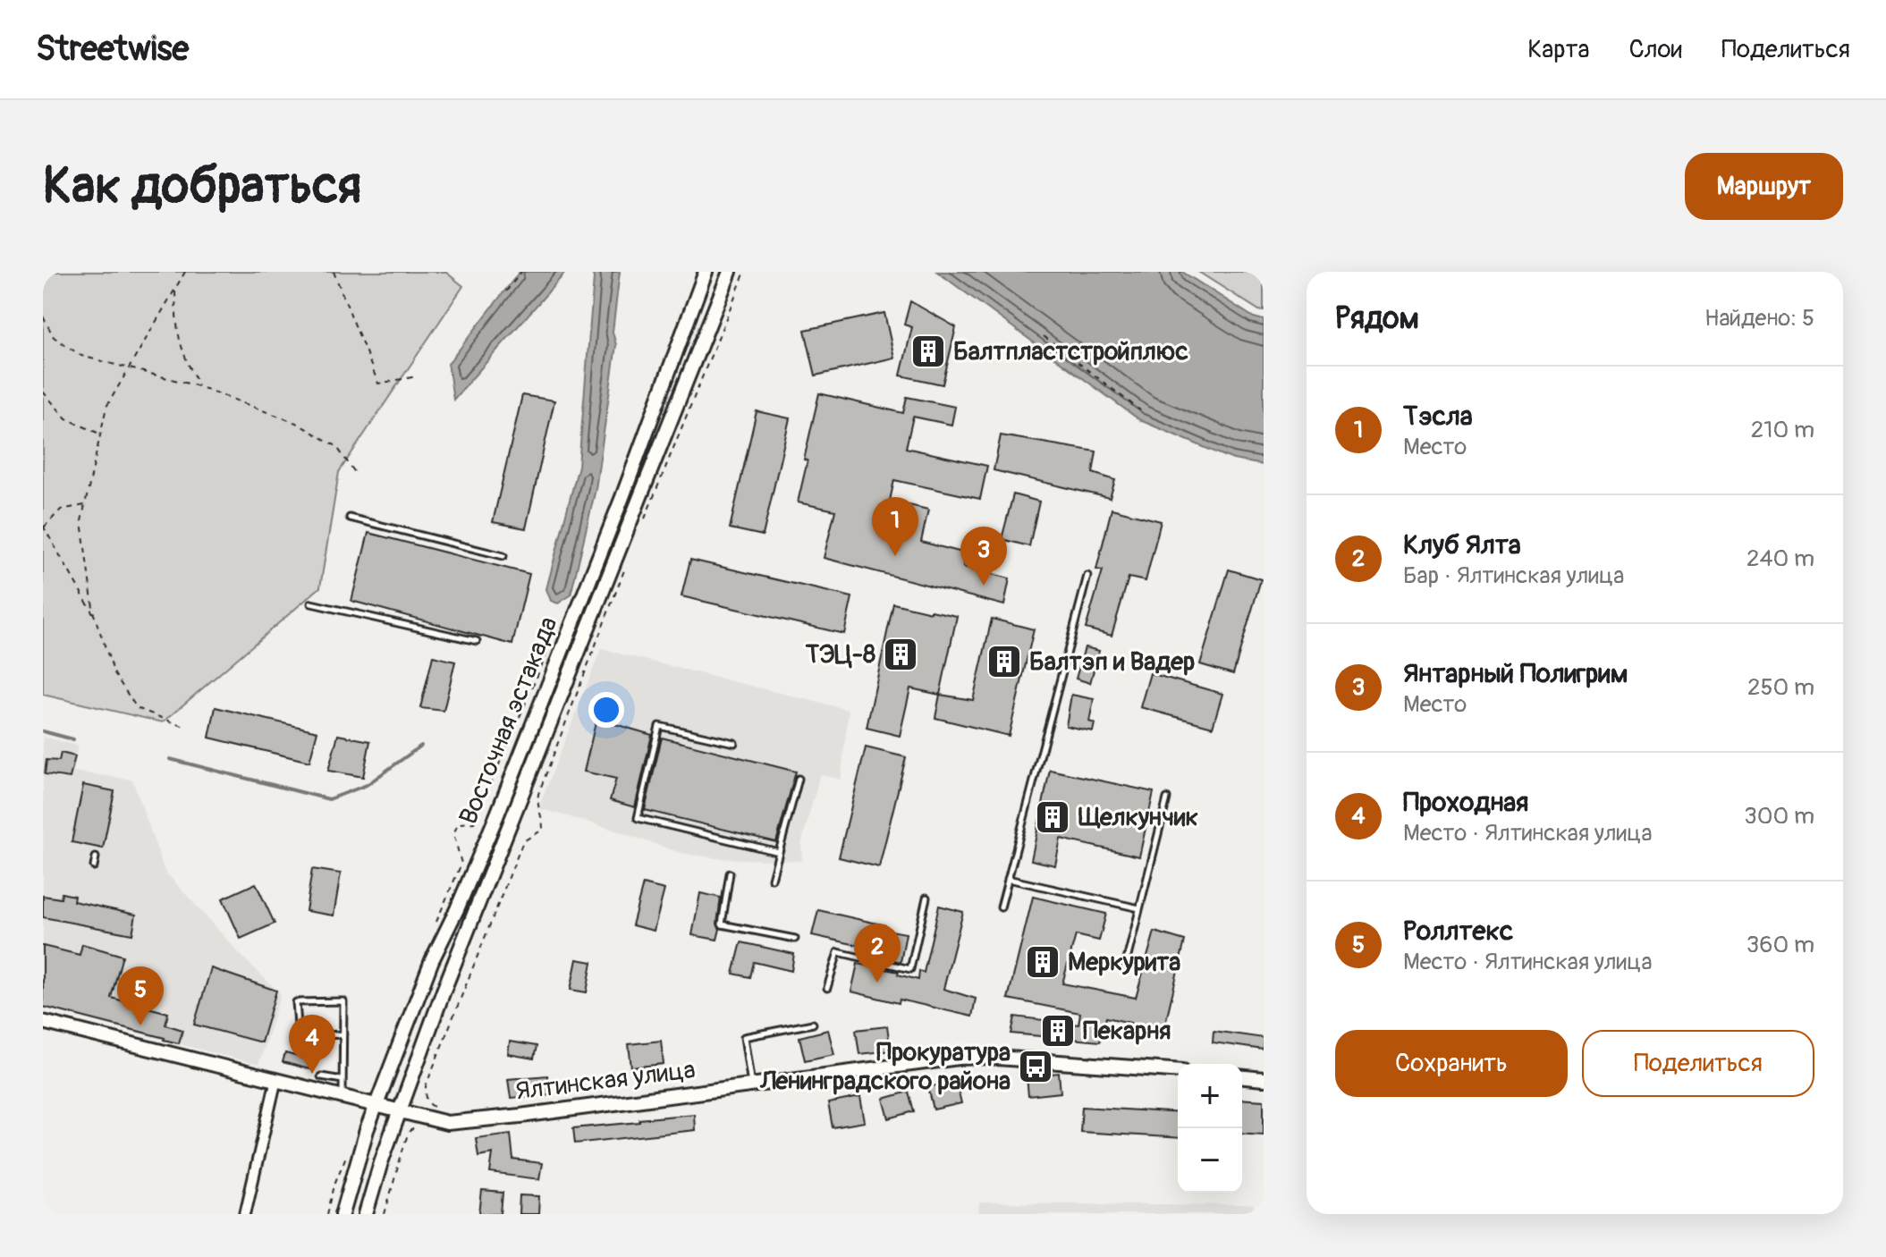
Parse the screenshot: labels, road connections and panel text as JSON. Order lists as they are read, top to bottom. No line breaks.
{"streets":{"main road":["Восточная эстакада","Ялтинская улица"]},"crossings":[["Восточная эстакада","Ялтинская улица"]],"places":{"building":["Балтпластстройплюс","ТЭЦ-8","Балтэп и Вадер","Щелкунчик","Меркурита","Пекарня"],"bus stop":["Прокуратура Ленинградского района"]},"page":{"header":"Streetwise","nav":["Карта","Слои","Поделиться"],"buttons":["Маршрут",["Сохранить","Поделиться"]],"title":"Как добраться","heading":["Рядом","Найдено: 5"],"list":[{"mark":"1","name":"Тэсла","note":"Место","value":"210 m"},{"mark":"2","name":"Клуб Ялта","note":"Бар · Ялтинская улица","value":"240 m"},{"mark":"3","name":"Янтарный Полигрим","note":"Место","value":"250 m"},{"mark":"4","name":"Проходная","note":"Место · Ялтинская улица","value":"300 m"},{"mark":"5","name":"Роллтекс","note":"Место · Ялтинская улица","value":"360 m"}],"pins":["1","3","2","5","4"],"map_buttons":["+","−"]}}
